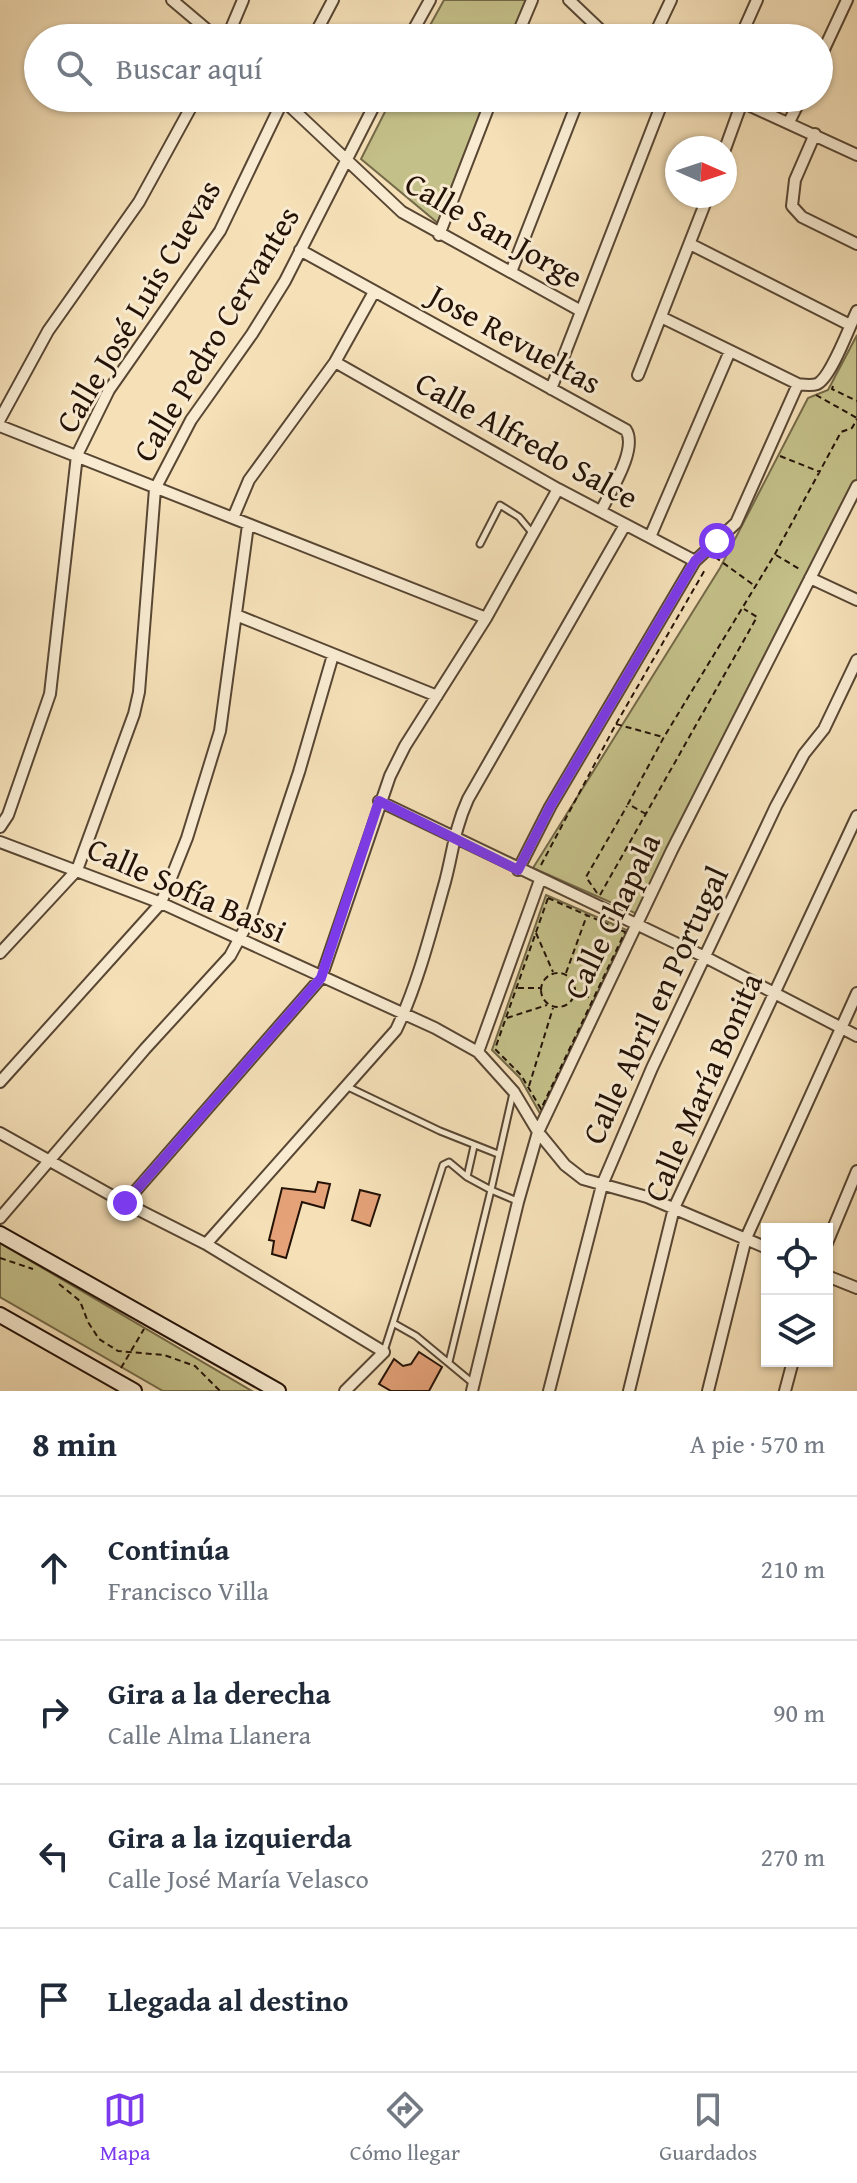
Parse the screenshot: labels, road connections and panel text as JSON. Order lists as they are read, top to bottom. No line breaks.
{"streets":{"street":["Calle San Jorge","Calle José Luis Cuevas","Calle Pedro Cervantes","Jose Revueltas","Calle Alfredo Salce","Calle Sofía Bassi","Calle Chapala","Calle Abril en Portugal","Calle María Bonita"]},"crossings":[["Calle San Jorge","Calle Pedro Cervantes"],["Calle Pedro Cervantes","Jose Revueltas"],["Calle Pedro Cervantes","Calle Sofía Bassi"],["Jose Revueltas","Calle Alfredo Salce"],["Calle Sofía Bassi","Calle Chapala"],["Calle Sofía Bassi","Calle Abril en Portugal"],["Calle Sofía Bassi","Calle María Bonita"]],"north":"right","page":{"search":"Buscar aquí","heading":["8 min","A pie · 570 m"],"list":[["Continúa","Francisco Villa","210 m"],["Gira a la derecha","Calle Alma Llanera","90 m"],["Gira a la izquierda","Calle José María Velasco","270 m"],"Llegada al destino"],"nav":["Mapa","Cómo llegar","Guardados"]}}
